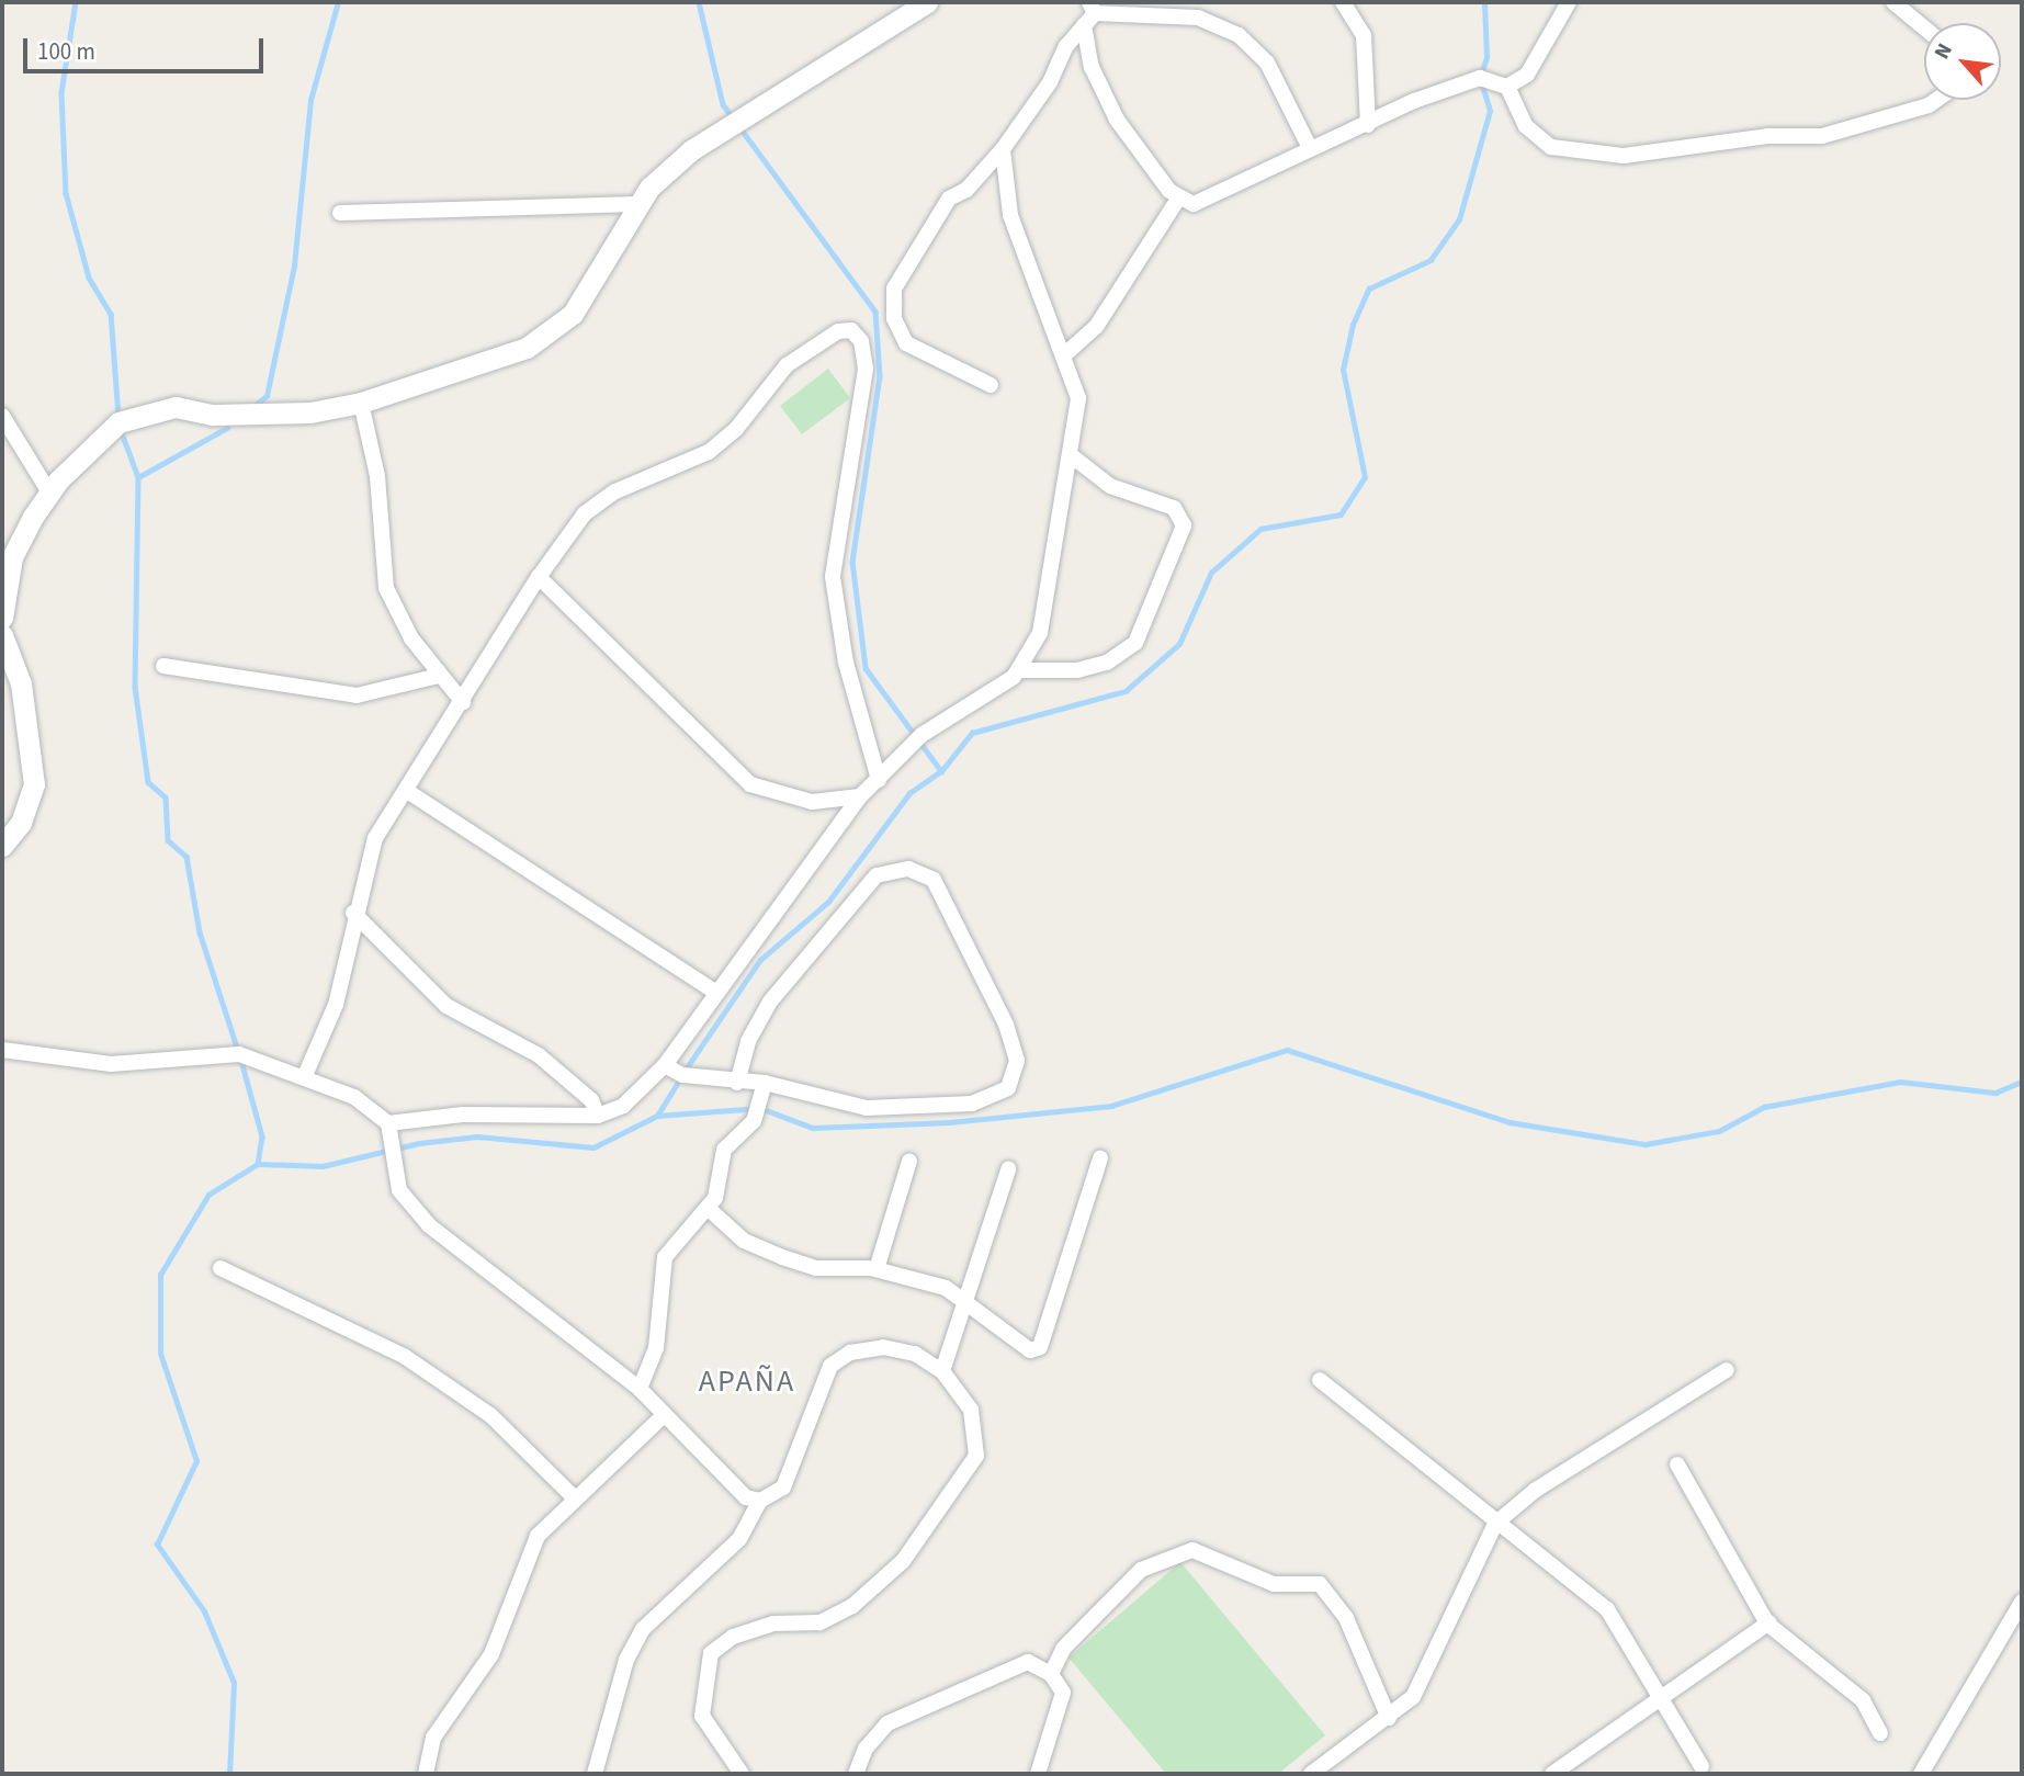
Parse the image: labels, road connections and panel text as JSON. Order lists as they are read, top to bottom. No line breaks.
{"districts":["APAÑA"],"scale_bar":"100 m","north":"top left"}
